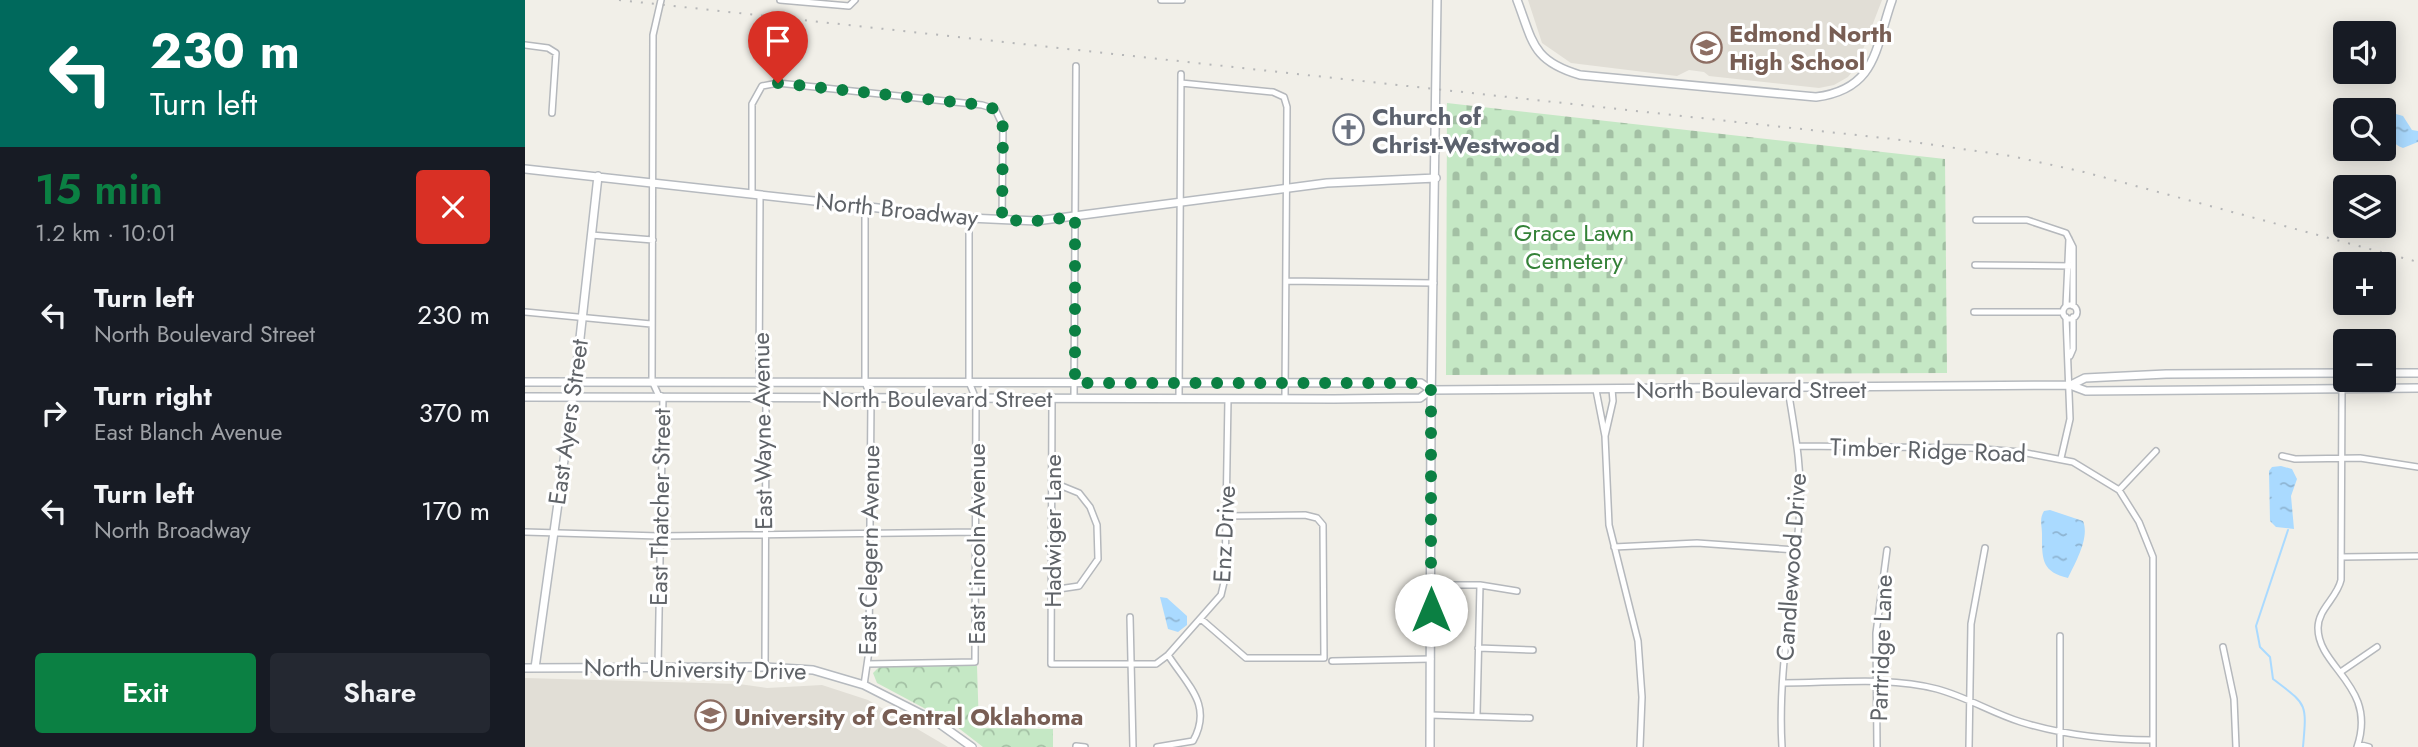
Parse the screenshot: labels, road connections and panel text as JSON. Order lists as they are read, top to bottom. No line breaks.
{"streets":{"main road":["North Broadway","North Boulevard Street","East Ayers Street","North University Drive"],"street":["East Wayne Avenue","Timber Ridge Road","East Thatcher Street","Hadwiger Lane","Enz Drive","East Lincoln Avenue","East Clegern Avenue","Candlewood Drive","Partridge Lane"]},"crossings":[["North Broadway","East Ayers Street"],["North Broadway","East Wayne Avenue"],["North Broadway","East Thatcher Street"],["North Broadway","East Lincoln Avenue"],["North Broadway","East Clegern Avenue"],["North Boulevard Street","East Ayers Street"],["North Boulevard Street","East Wayne Avenue"],["North Boulevard Street","East Thatcher Street"],["North Boulevard Street","Hadwiger Lane"],["North Boulevard Street","Enz Drive"],["North Boulevard Street","East Lincoln Avenue"],["North Boulevard Street","East Clegern Avenue"],["North Boulevard Street","Candlewood Drive"],["East Ayers Street","North University Drive"],["East Wayne Avenue","North University Drive"],["Timber Ridge Road","Candlewood Drive"],["East Thatcher Street","North University Drive"],["Hadwiger Lane","Enz Drive"],["East Lincoln Avenue","East Clegern Avenue"],["East Clegern Avenue","North University Drive"]],"parks":["Grace Lawn Cemetery"],"places":{"school or university":["Edmond North High School","University of Central Oklahoma"],"church":["Church of Christ-Westwood"]},"page":{"turn":["230 m","Turn left"],"map_buttons":["+","−"],"heading":["15 min","1.2 km · 10:01"],"list":[{"name":"Turn left","note":"North Boulevard Street","value":"230 m"},{"name":"Turn right","note":"East Blanch Avenue","value":"370 m"},{"name":"Turn left","note":"North Broadway","value":"170 m"}],"buttons":["Exit","Share"]}}
